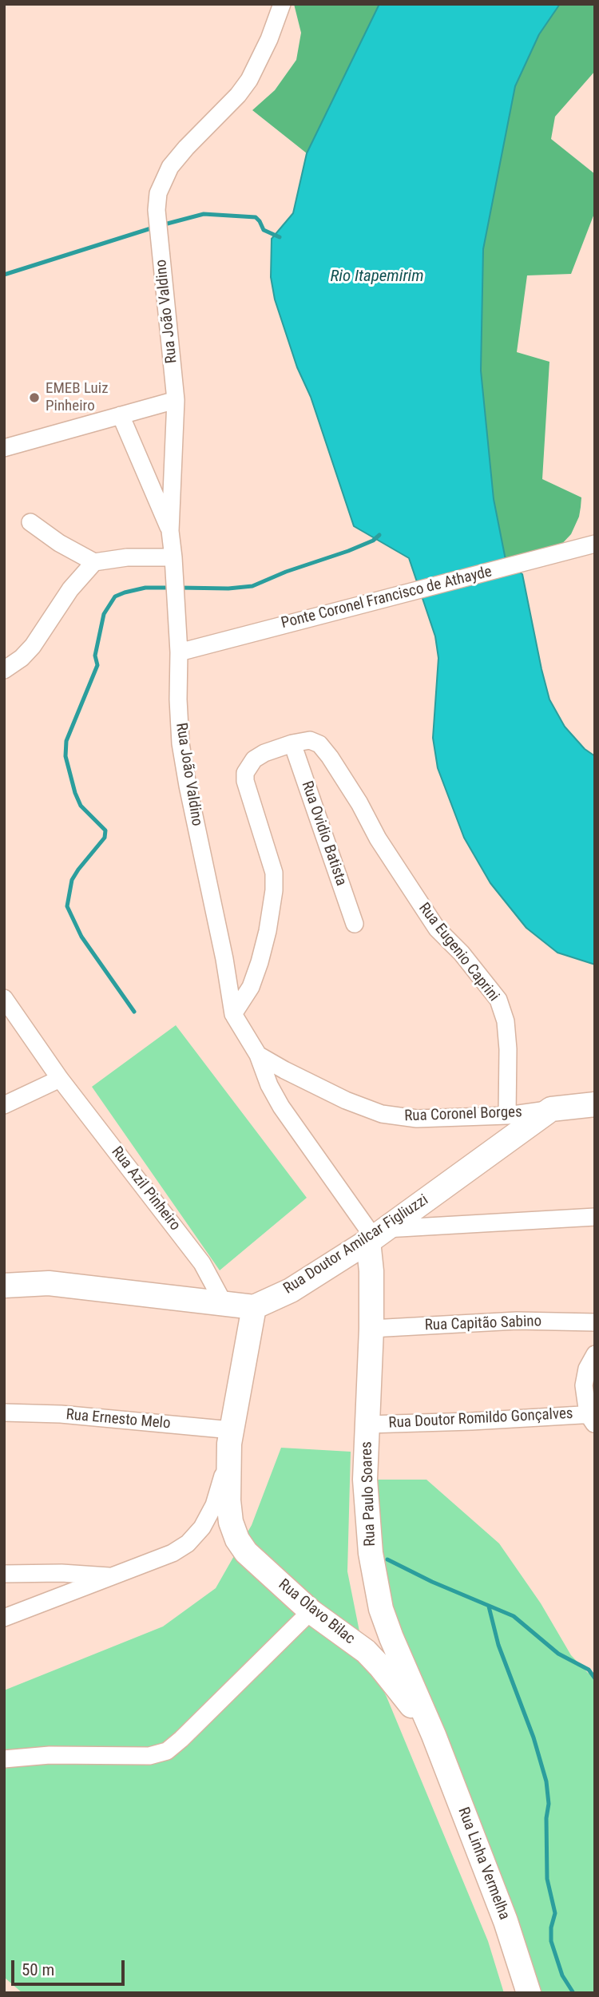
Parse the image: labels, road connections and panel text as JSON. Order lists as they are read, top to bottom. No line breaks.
{"streets":{"street":["Rua João Valdino","Ponte Coronel Francisco de Athayde","Rua Ovidio Batista","Rua Eugenio Caprini","Rua Coronel Borges","Rua Azil Pinheiro","Rua Doutor Amilcar Figliuzzi","Rua Capitão Sabino","Rua Doutor Romildo Gonçalves","Rua Ernesto Melo","Rua Paulo Soares","Rua Olavo Bilac","Rua Linha Vermelha"]},"crossings":[["Rua João Valdino","Ponte Coronel Francisco de Athayde"],["Rua João Valdino","Rua Coronel Borges"],["Rua Ovidio Batista","Rua Eugenio Caprini"],["Rua Eugenio Caprini","Rua Coronel Borges"],["Rua Coronel Borges","Rua Doutor Amilcar Figliuzzi"],["Rua Azil Pinheiro","Rua Doutor Amilcar Figliuzzi"],["Rua Doutor Amilcar Figliuzzi","Rua Paulo Soares"],["Rua Doutor Amilcar Figliuzzi","Rua Olavo Bilac"],["Rua Capitão Sabino","Rua Paulo Soares"],["Rua Doutor Romildo Gonçalves","Rua Paulo Soares"],["Rua Ernesto Melo","Rua Olavo Bilac"],["Rua Paulo Soares","Rua Olavo Bilac"],["Rua Paulo Soares","Rua Linha Vermelha"],["Rua Olavo Bilac","Rua Linha Vermelha"]],"water":["Rio Itapemirim"],"places":["EMEB Luiz Pinheiro"],"scale_bar":"50 m"}
